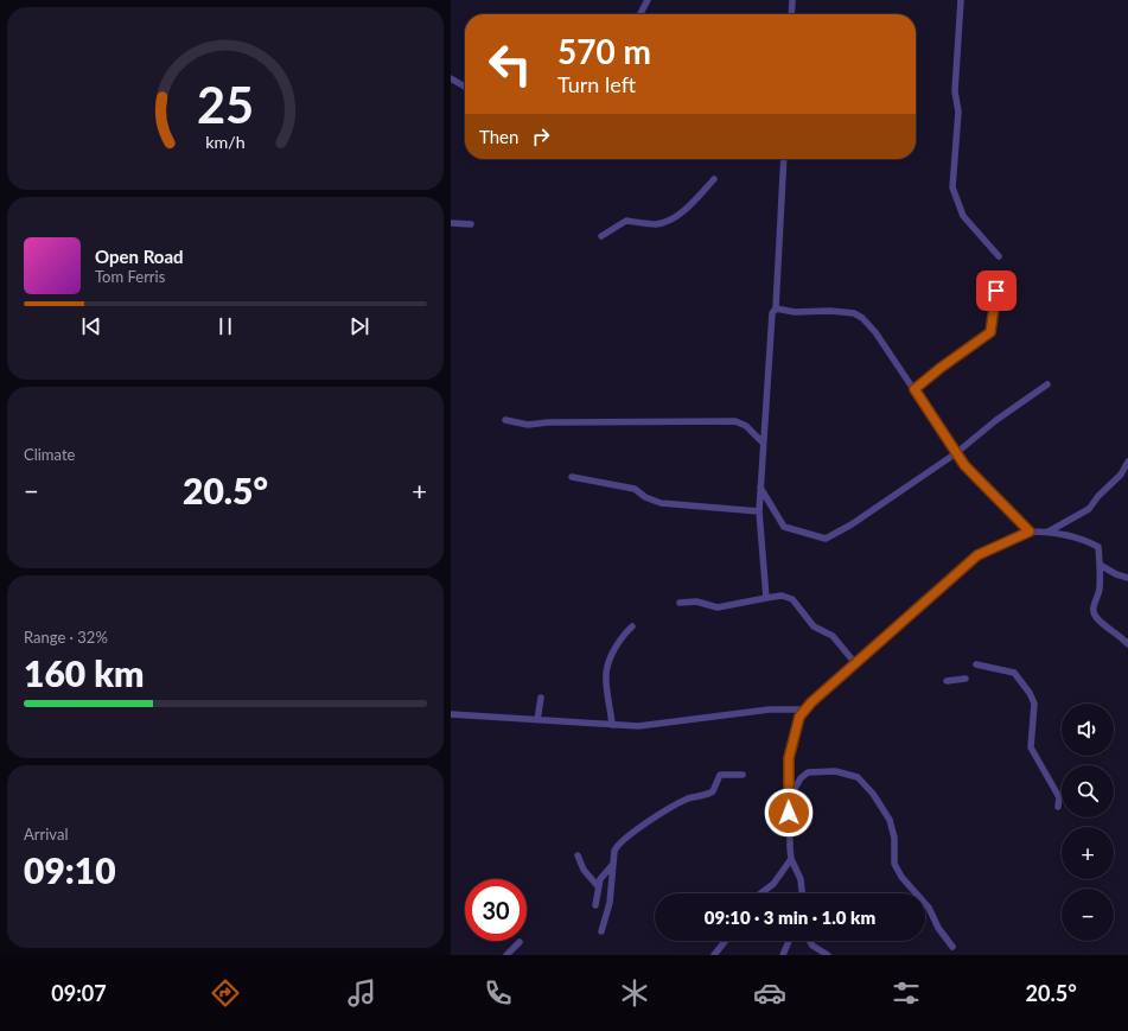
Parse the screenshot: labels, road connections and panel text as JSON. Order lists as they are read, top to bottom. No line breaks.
{"page":{"turn":["570 m","Turn left"],"then":"Then","song":["Open Road","Tom Ferris"],"tile":["Climate",["Range · 32%","160 km"],["Arrival","09:10"]],"heat":["−","20.5°","+"],"map_buttons":["+","−"],"limit":"30","trip":"09:10 · 3 min · 1.0 km","tabs":["09:07","20.5°"],"gauge":["25","km/h"]}}
